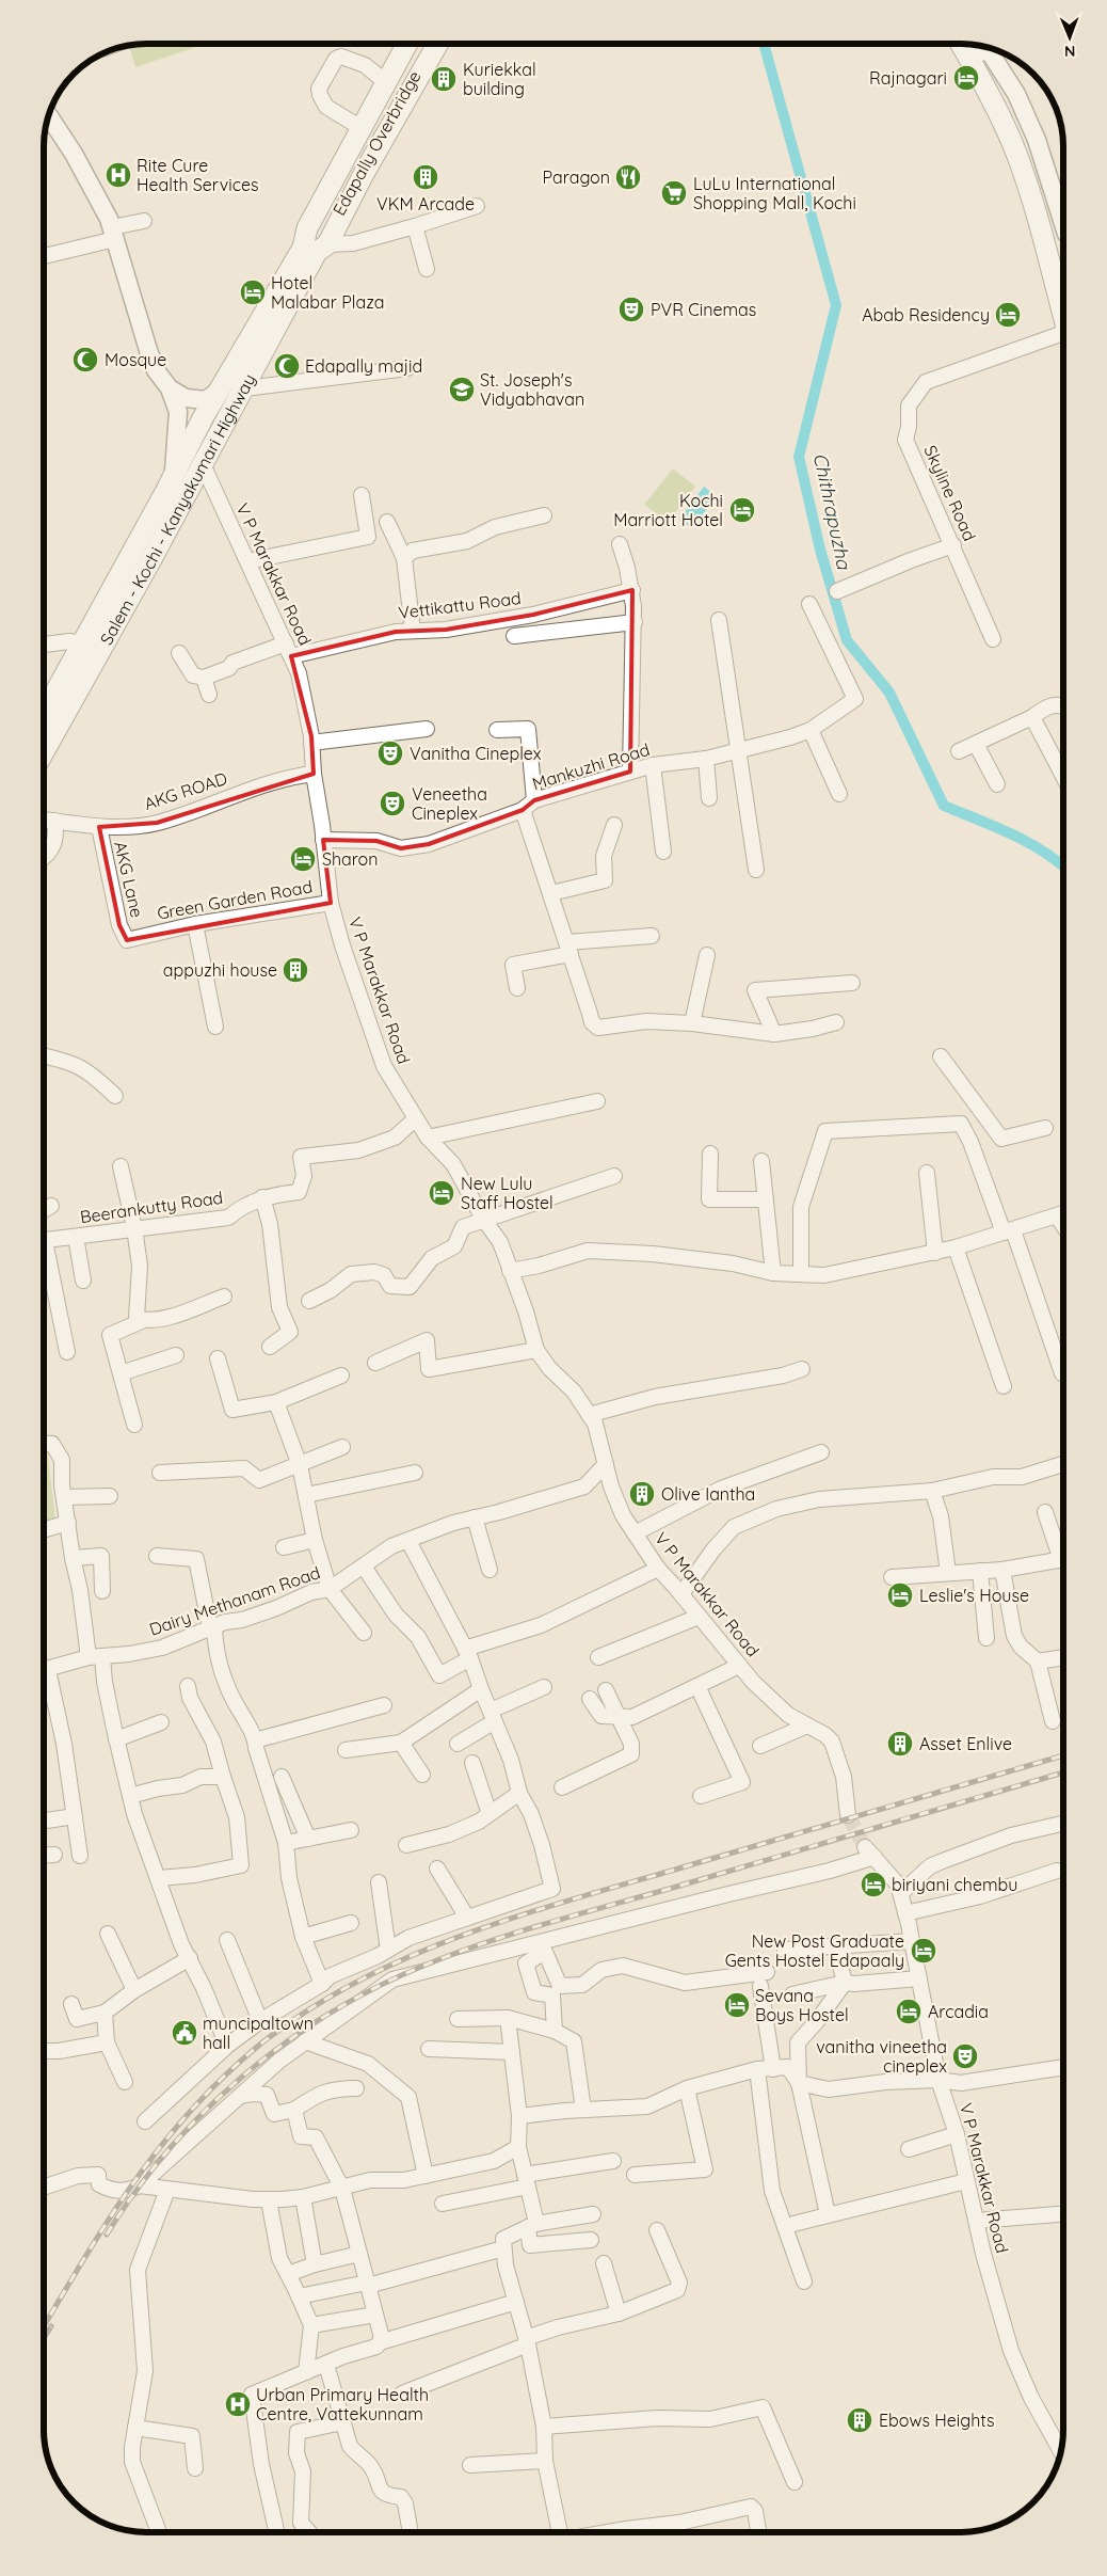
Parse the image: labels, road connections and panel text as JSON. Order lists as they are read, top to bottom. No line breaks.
{"streets":{"highway":["Salem - Kochi - Kanyakumari Highway"],"main road":["Edapally Overbridge"],"street":["Skyline Road","V P Marakkar Road","Vettikattu Road","Mankuzhi Road","AKG ROAD","AKG Lane","Green Garden Road","Beerankutty Road","Dairy Methanam Road"]},"crossings":[["Edapally Overbridge","Salem - Kochi - Kanyakumari Highway"],["Salem - Kochi - Kanyakumari Highway","V P Marakkar Road"],["V P Marakkar Road","Vettikattu Road"],["V P Marakkar Road","Mankuzhi Road"],["V P Marakkar Road","AKG ROAD"],["V P Marakkar Road","Green Garden Road"],["V P Marakkar Road","Beerankutty Road"],["V P Marakkar Road","Dairy Methanam Road"],["AKG ROAD","AKG Lane"],["AKG Lane","Green Garden Road"]],"water":["Chithrapuzha"],"places":{"hotel":["Rajnagari","Hotel Malabar Plaza","Abab Residency","Kochi Marriott Hotel","Sharon","New Lulu Staff Hostel","Leslie's House","biriyani chembu","New Post Graduate Gents Hostel Edapaaly","Sevana Boys Hostel","Arcadia"],"building":["Kuriekkal building","VKM Arcade","appuzhi house","Olive Iantha","Asset Enlive","Ebows Heights"],"hospital":["Rite Cure Health Services","Urban Primary Health Centre, Vattekunnam"],"restaurant":["Paragon"],"supermarket":["LuLu International Shopping Mall, Kochi"],"theatre":["PVR Cinemas","Vanitha Cineplex","Veneetha Cineplex","vanitha vineetha cineplex"],"mosque":["Mosque","Edapally majid"],"school or university":["St. Joseph's Vidyabhavan"],"public building":["muncipaltown hall"]},"north":"bottom"}
